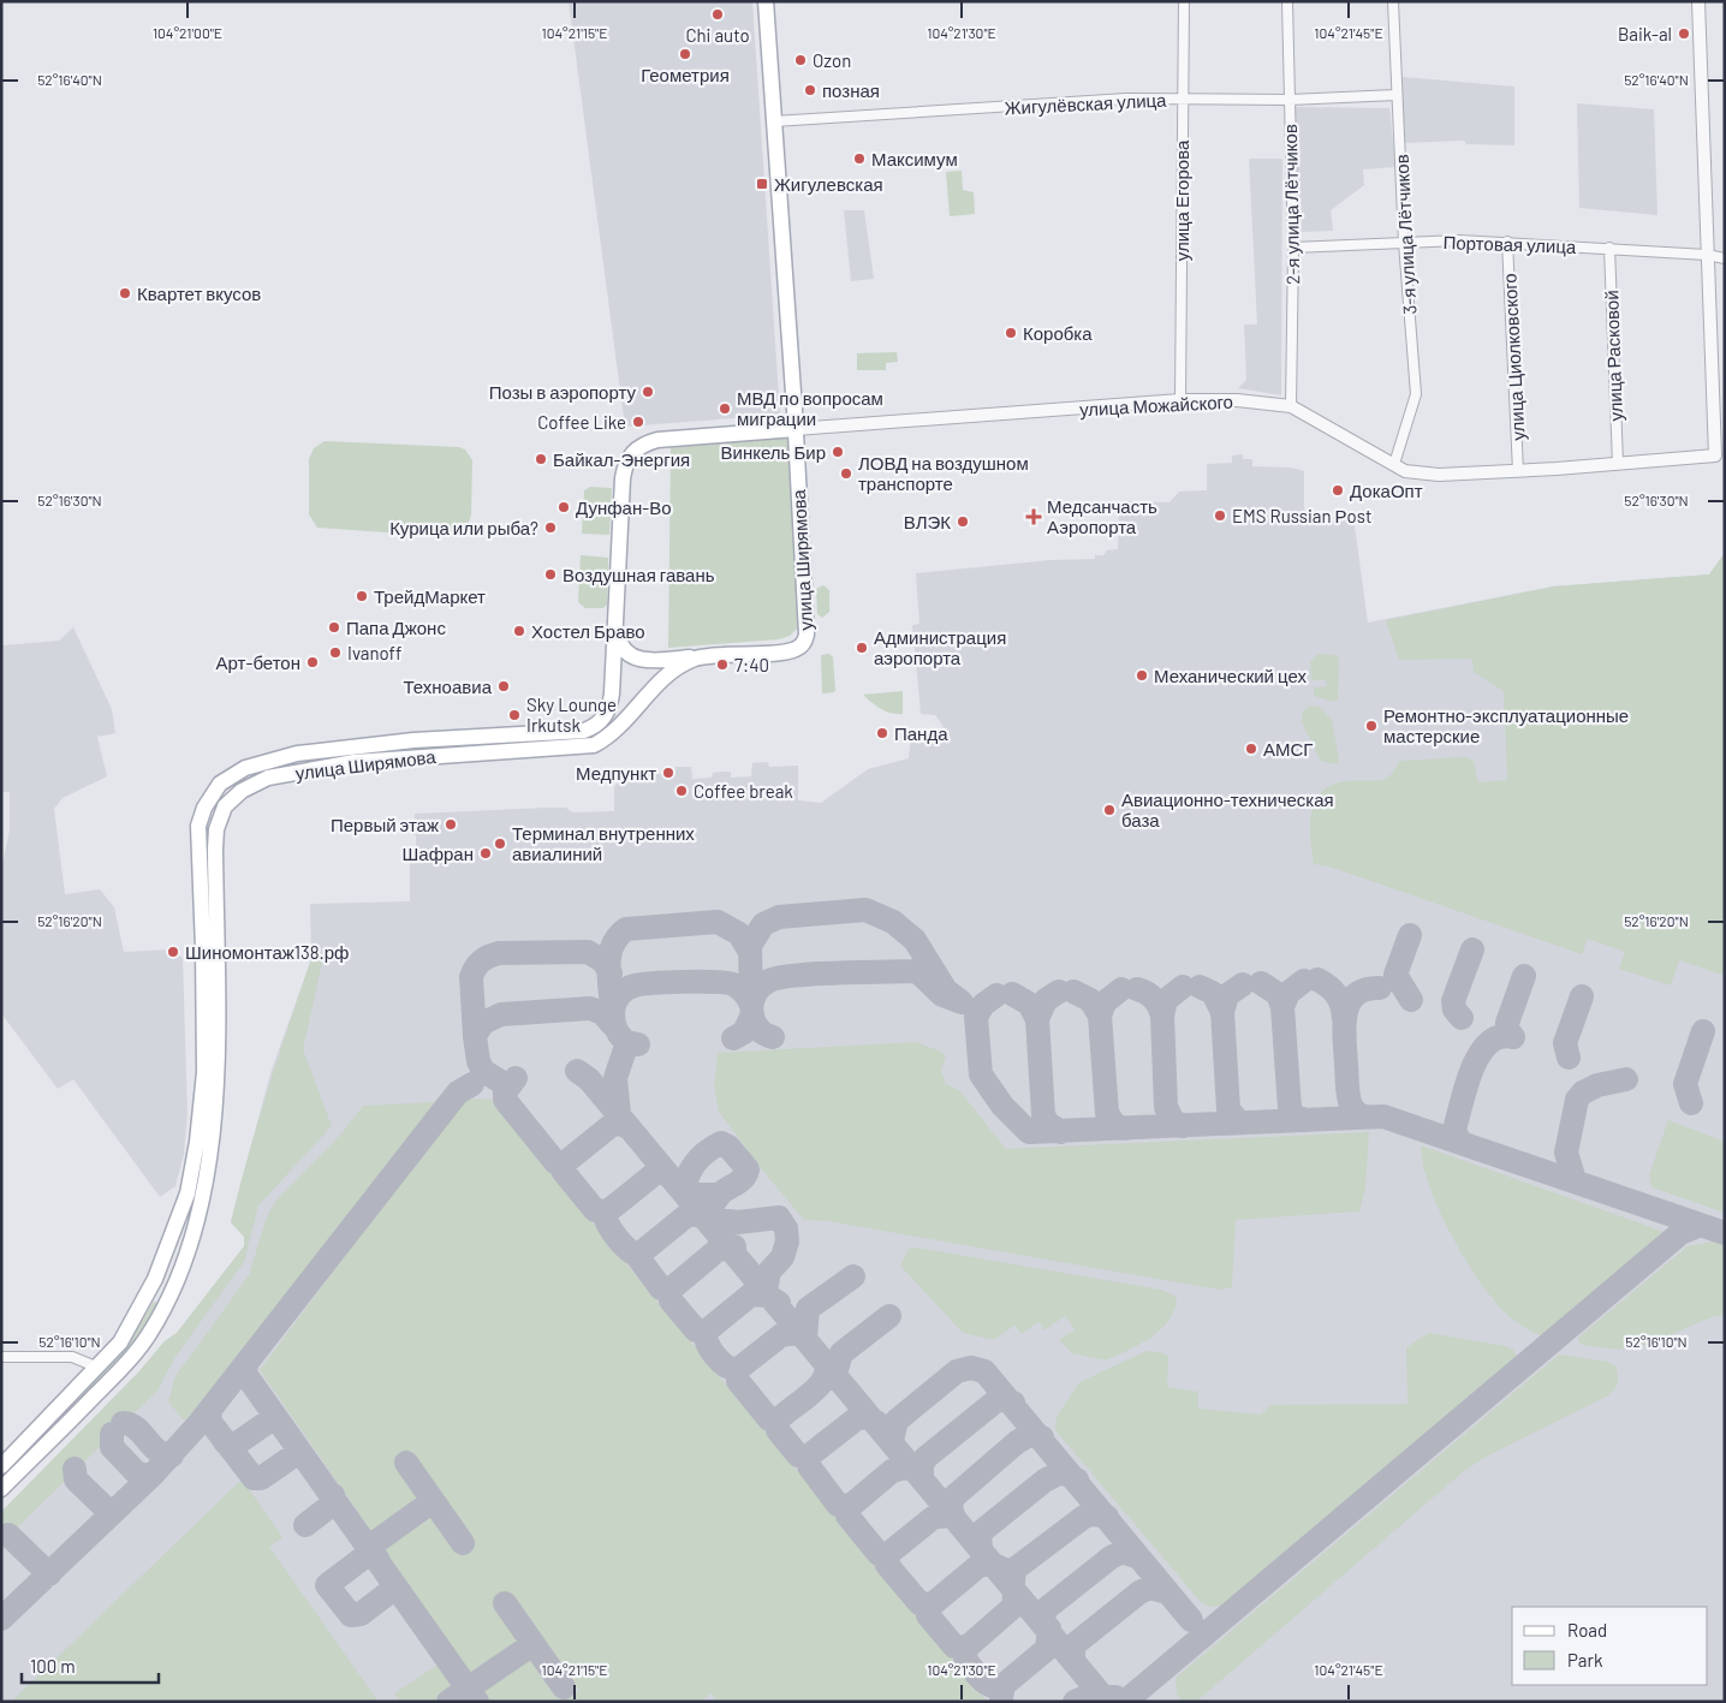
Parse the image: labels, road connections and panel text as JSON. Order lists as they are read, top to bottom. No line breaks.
{"streets":{"main road":["улица Ширямова"],"street":["Жигулёвская улица","улица Егорова","2-я улица Лётчиков","3-я улица Лётчиков","Портовая улица","улица Расковой","улица Циолковского","улица Можайского"]},"crossings":[["Жигулёвская улица","улица Егорова"],["Жигулёвская улица","2-я улица Лётчиков"],["Жигулёвская улица","3-я улица Лётчиков"],["Жигулёвская улица","улица Ширямова"],["улица Егорова","улица Можайского"],["2-я улица Лётчиков","Портовая улица"],["2-я улица Лётчиков","улица Можайского"],["3-я улица Лётчиков","Портовая улица"],["3-я улица Лётчиков","улица Можайского"],["Портовая улица","улица Расковой"],["Портовая улица","улица Циолковского"],["улица Расковой","улица Можайского"],["улица Циолковского","улица Можайского"],["улица Можайского","улица Ширямова"]],"places":{"other":["Chi auto","Baik-al","Геометрия","Ozon","позная","Максимум","Квартет вкусов","Коробка","Позы в аэропорту","МВД по вопросам миграции","Coffee Like","Винкель Бир","Байкал-Энергия","ЛОВД на воздушном транспорте","ДокаОпт","Дунфан-Во","EMS Russian Рost","ВЛЭК","Курица или рыба?","Воздушная гавань","ТрейдМаркет","Папа Джонс","Хостел Браво","Администрация аэропорта","Ivanoff","Арт-бетон","7:40","Механический цех","Техноавиа","Sky Lounge Irkutsk","Ремонтно-эксплуатационные мастерские","Панда","АМСГ","Медпункт","Coffee break","Авиационно-техническая база","Первый этаж","Терминал внутренних авиалиний","Шафран","Шиномонтаж138.рф"],"transit":["Жигулевская"],"health":["Медсанчасть Аэропорта"]},"legend":["Road","Park"],"scale_bar":"100 m","coordinates":["104°21'00\"E","104°21'15\"E","104°21'30\"E","104°21'45\"E","52°16'40\"N","52°16'30\"N","52°16'20\"N","52°16'10\"N"]}
